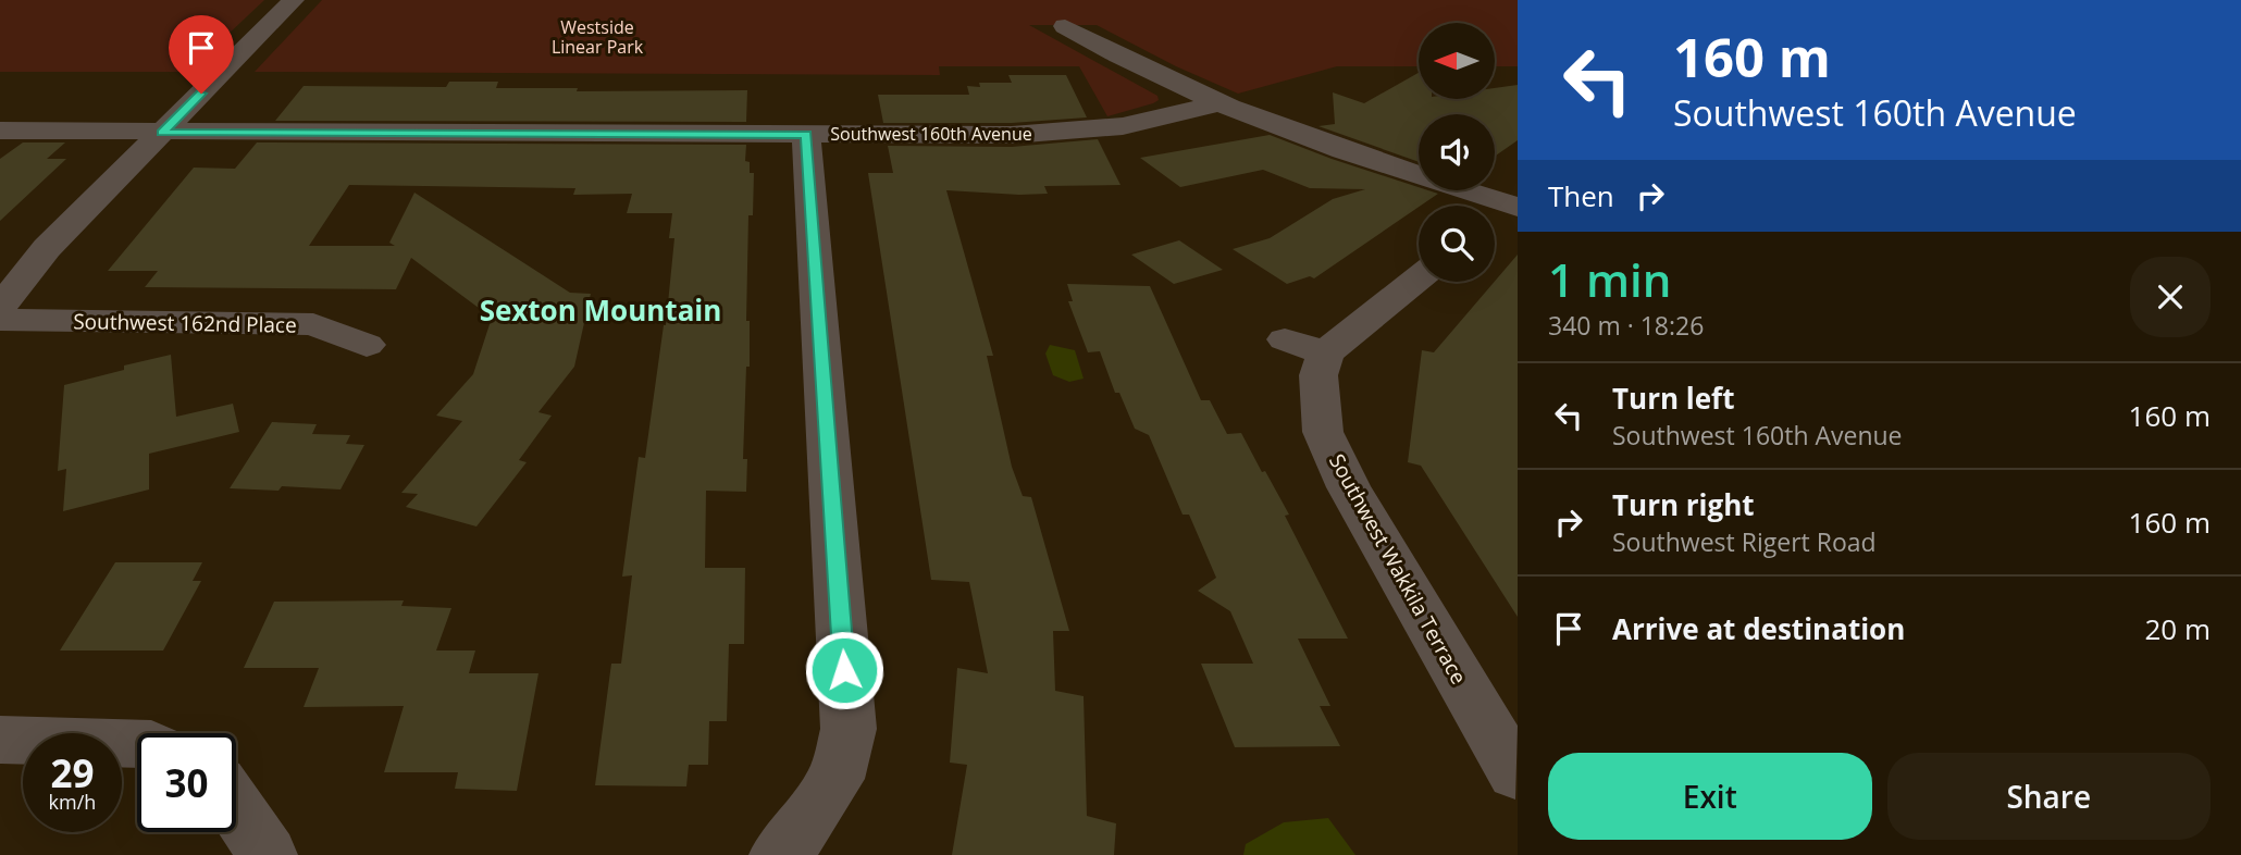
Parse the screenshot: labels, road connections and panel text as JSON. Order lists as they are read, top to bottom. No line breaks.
{"streets":{"street":["Southwest 160th Avenue","Southwest 162nd Place","Southwest Wakkila Terrace"]},"districts":["Sexton Mountain"],"parks":["Westside Linear Park"],"north":"left","page":{"turn":["160 m","Southwest 160th Avenue"],"then":"Then","heading":["1 min","340 m · 18:26"],"list":[{"name":"Turn left","note":"Southwest 160th Avenue","value":"160 m"},{"name":"Turn right","note":"Southwest Rigert Road","value":"160 m"},{"name":"Arrive at destination","value":"20 m"}],"speed":"29 km/h","limit":"30","buttons":["Exit","Share"]}}
